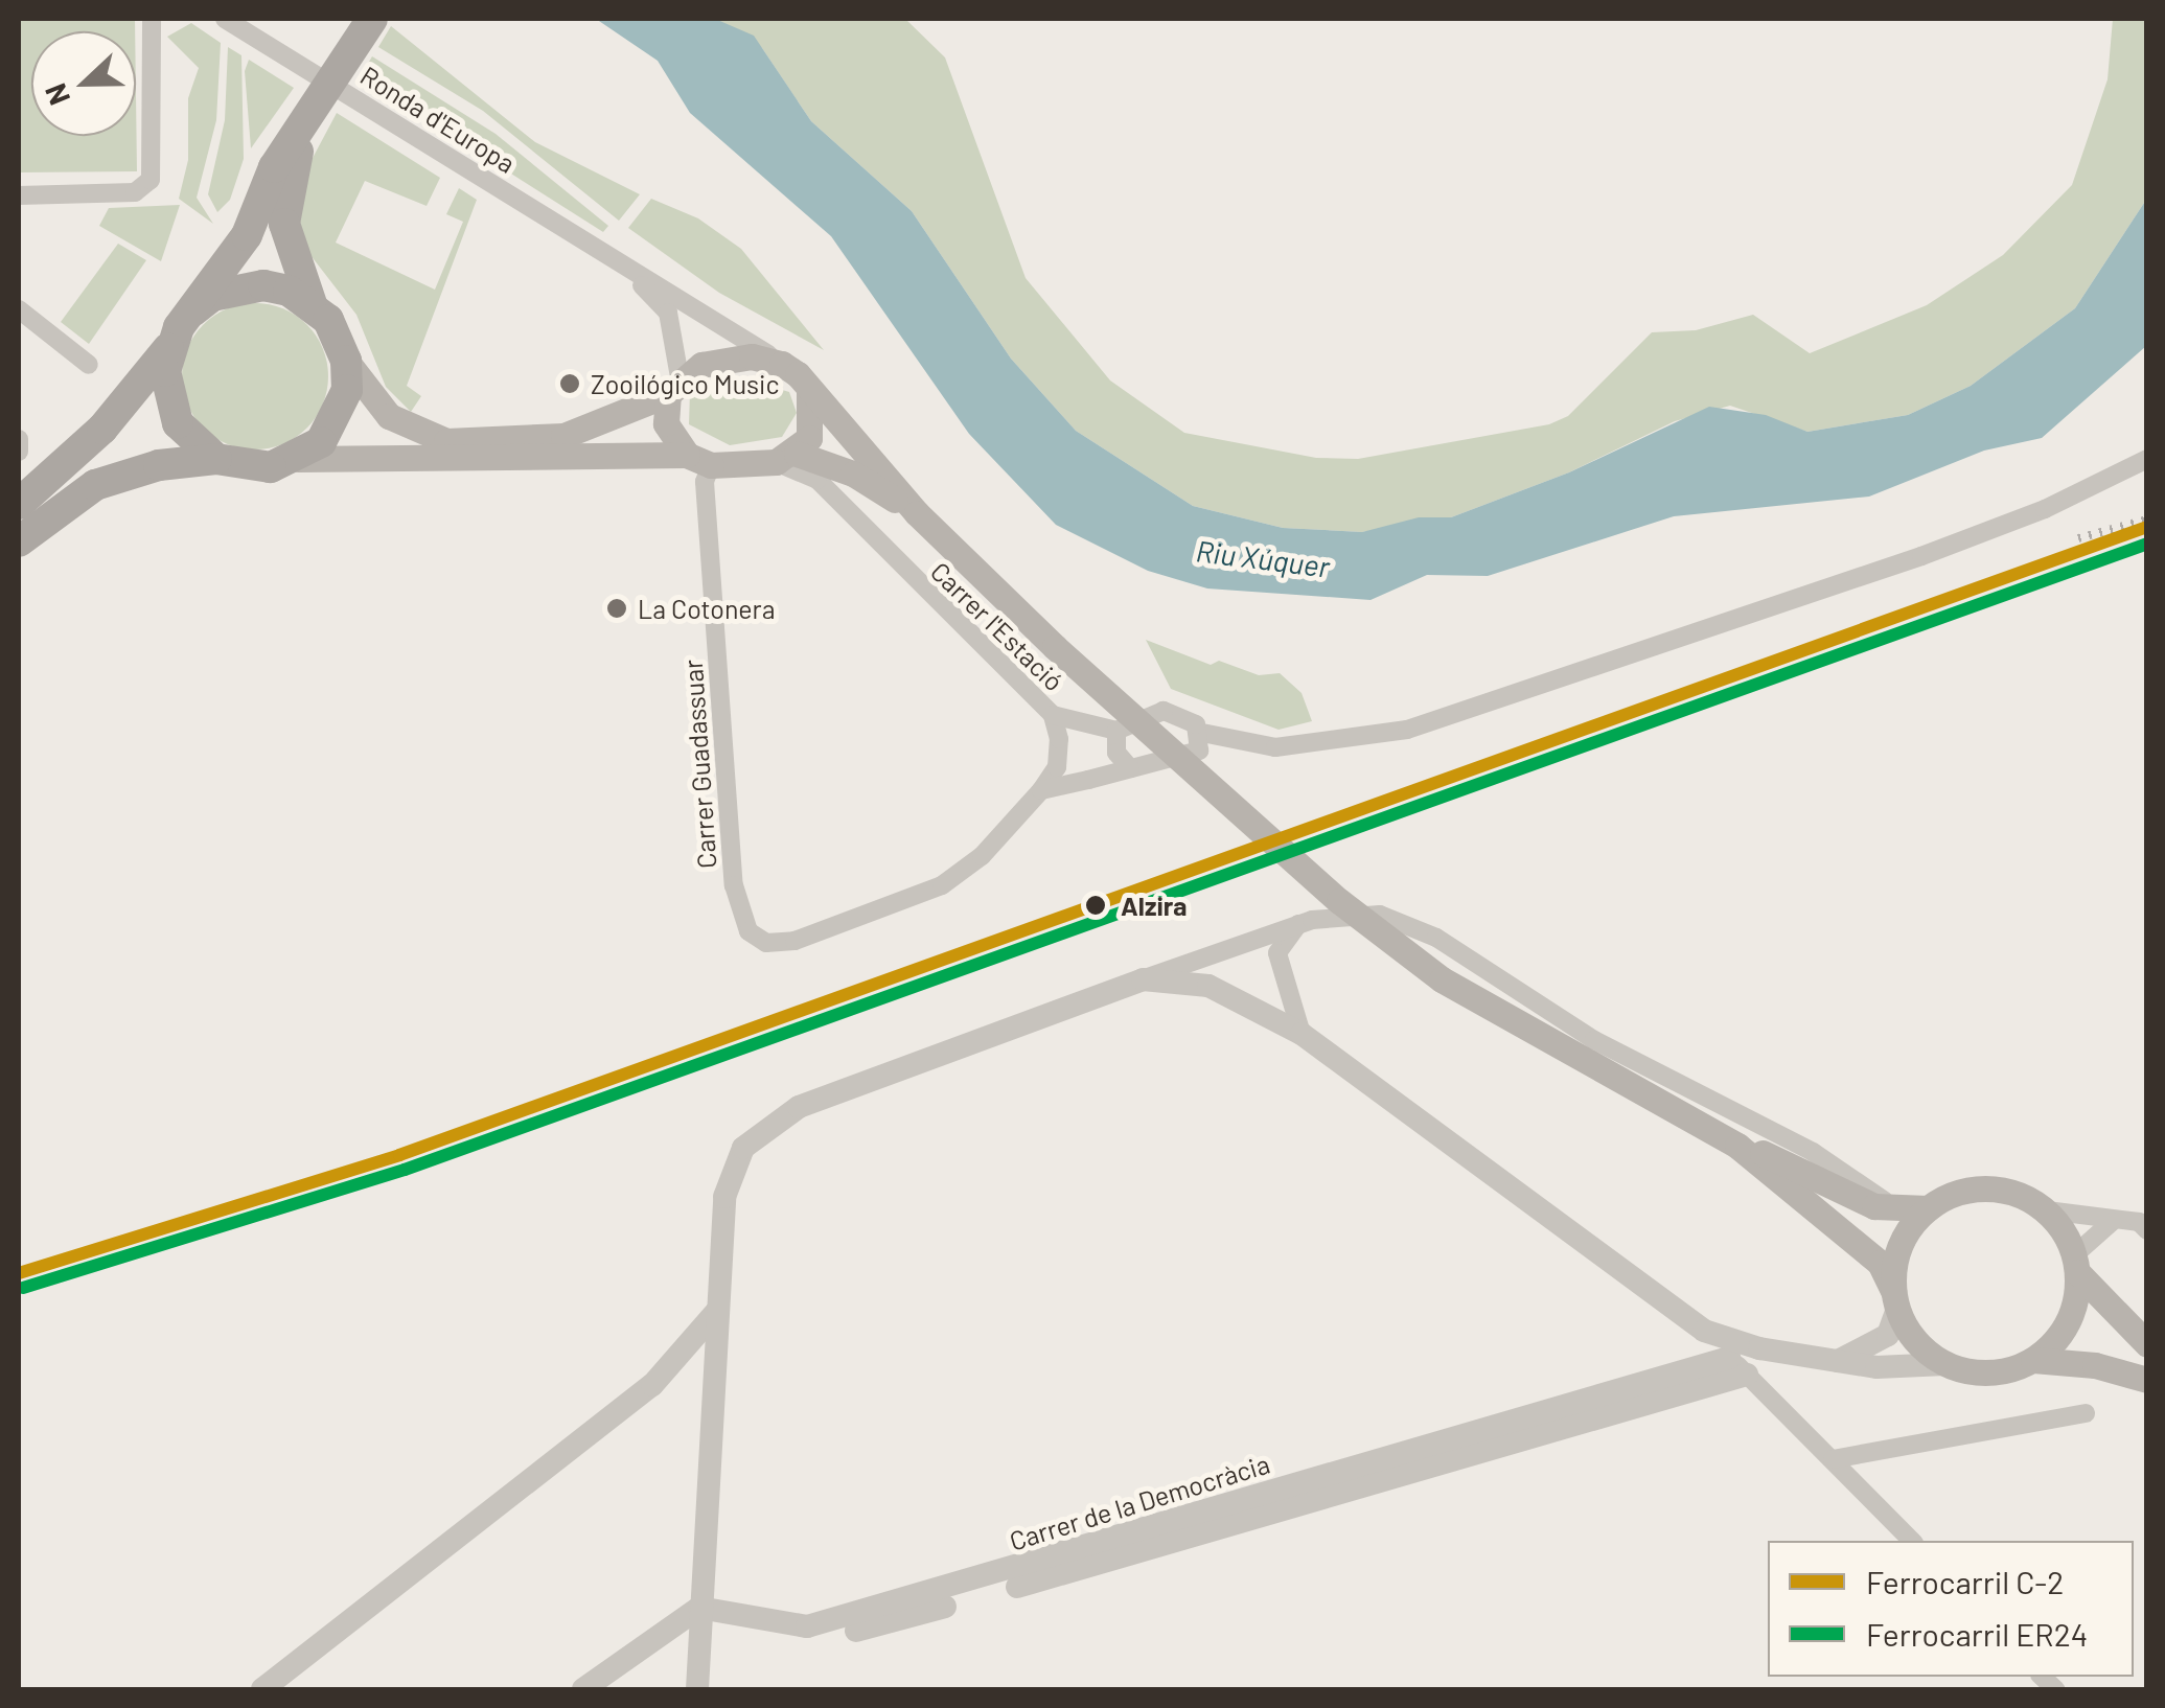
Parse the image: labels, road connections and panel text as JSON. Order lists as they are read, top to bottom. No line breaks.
{"streets":{"street":["Ronda d'Europa","Carrer l'Estació","Carrer Guadassuar","Carrer de la Democràcia"]},"crossings":[["Ronda d'Europa","Carrer l'Estació"],["Ronda d'Europa","Carrer Guadassuar"],["Carrer l'Estació","Carrer Guadassuar"]],"water":["Riu Xúquer"],"places":["Zooilógico Music","La Cotonera","Alzira"],"lines":["rail line C-2","rail line ER24"],"legend":["Ferrocarril C-2","Ferrocarril ER24"],"north":"left"}
